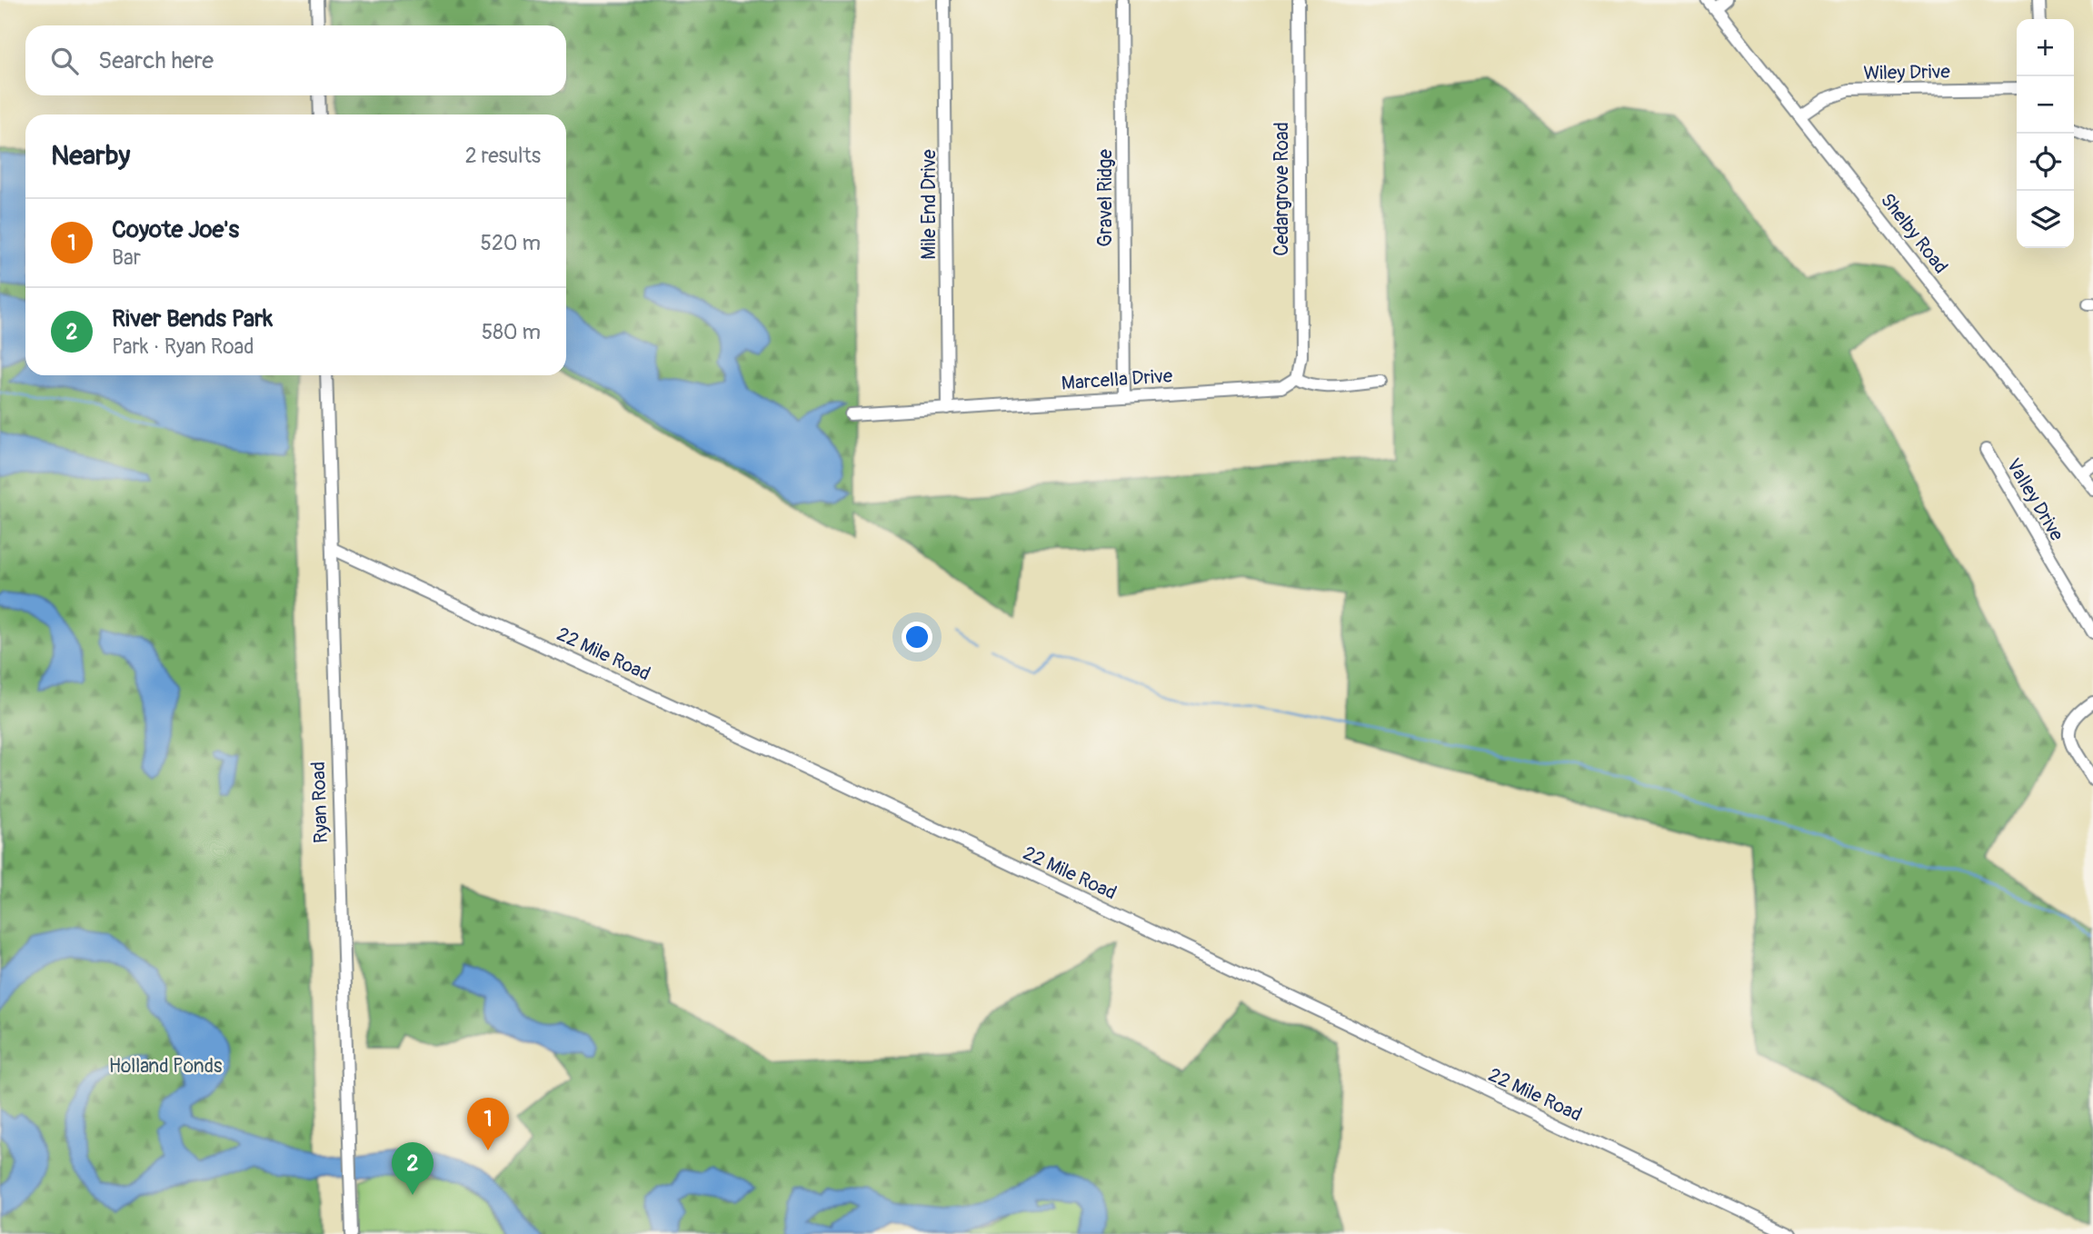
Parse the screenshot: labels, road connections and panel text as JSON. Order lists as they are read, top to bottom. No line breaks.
{"streets":{"street":["Wiley Drive","Cedargrove Road","Gravel Ridge","Mile End Drive","Shelby Road","Marcella Drive","Valley Drive","22 Mile Road","Ryan Road"]},"crossings":[["Wiley Drive","Shelby Road"],["Cedargrove Road","Marcella Drive"],["Gravel Ridge","Marcella Drive"],["Mile End Drive","Marcella Drive"],["22 Mile Road","Ryan Road"]],"parks":["Holland Ponds"],"page":{"map_buttons":["+","−"],"search":"Search here","heading":["Nearby","2 results"],"list":[{"mark":"1","name":"Coyote Joe's","note":"Bar","value":"520 m"},{"mark":"2","name":"River Bends Park","note":"Park · Ryan Road","value":"580 m"}],"pins":["1","2"]}}
